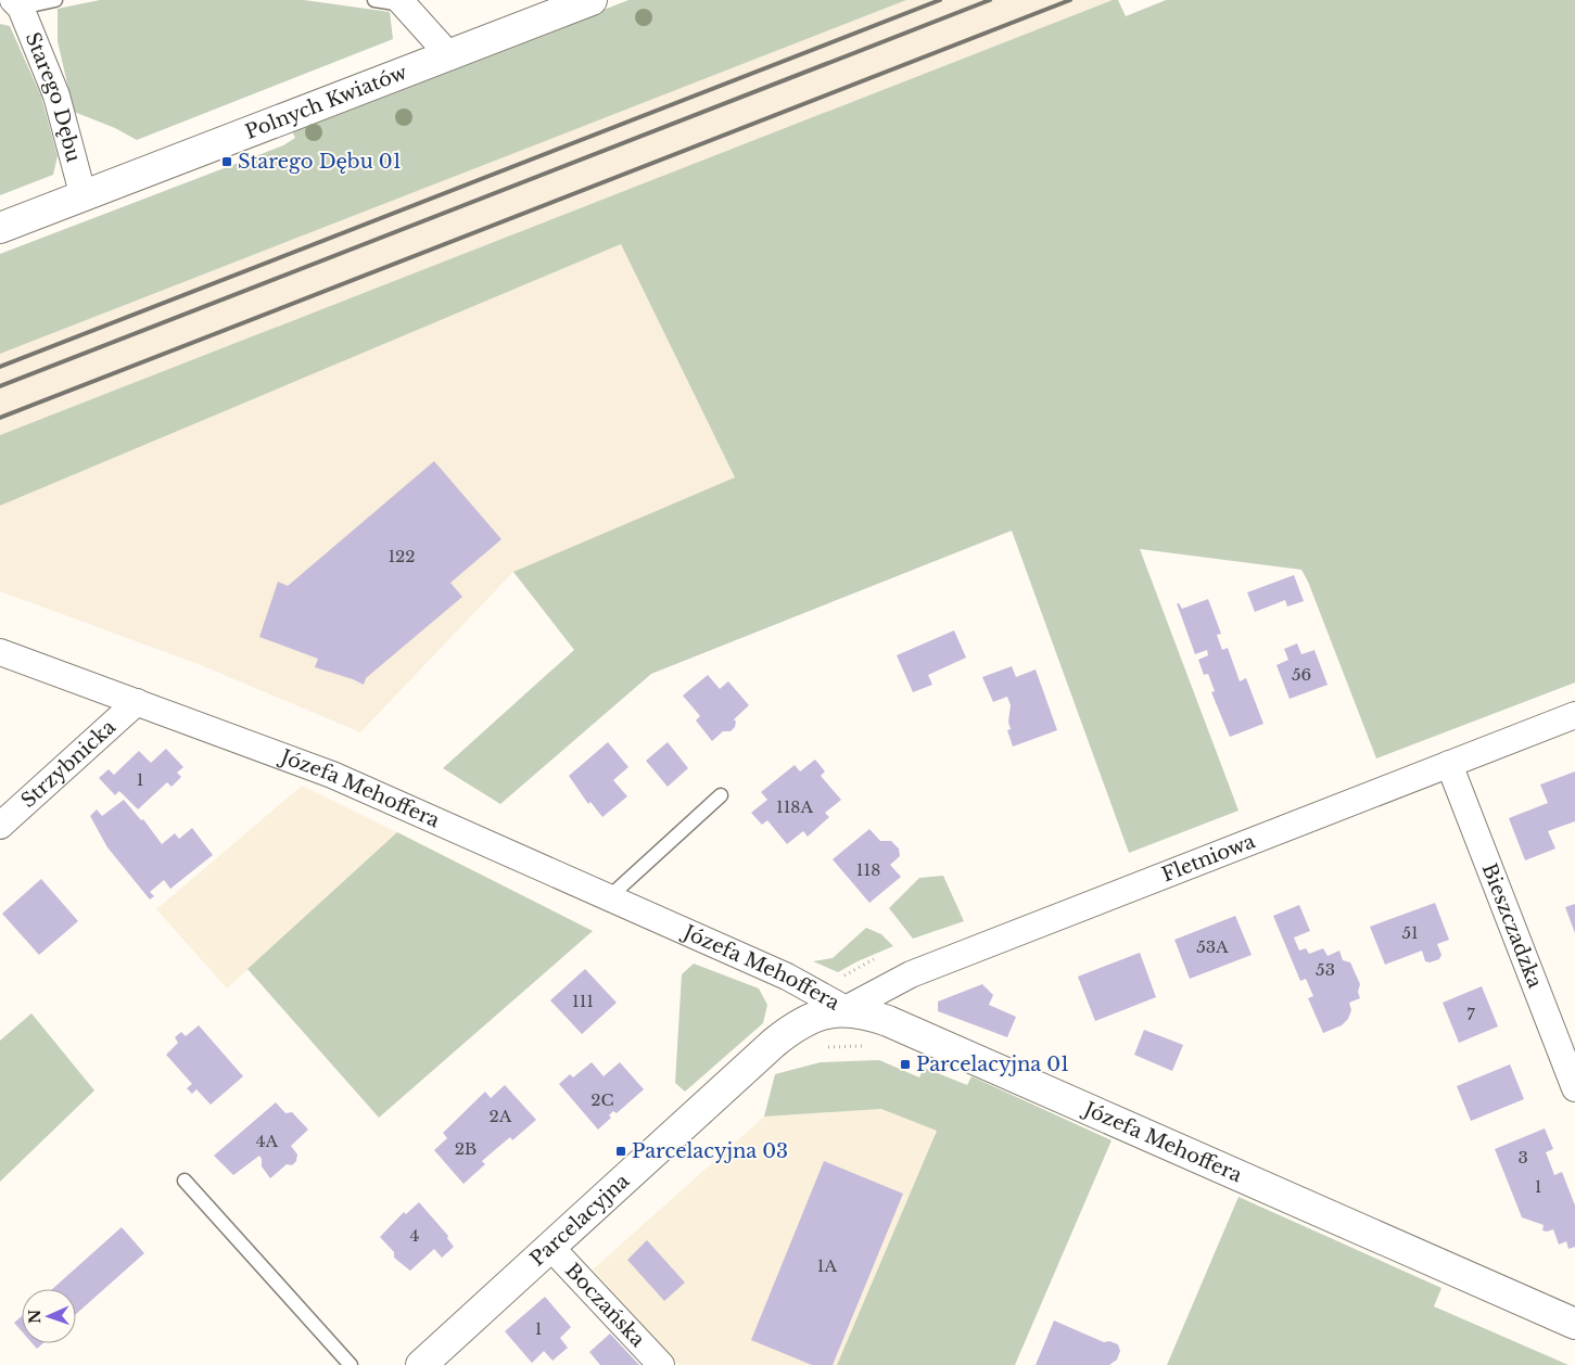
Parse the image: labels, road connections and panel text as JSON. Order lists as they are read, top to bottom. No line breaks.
{"streets":{"street":["Starego Dębu","Polnych Kwiatów","Strzybnicka","Józefa Mehoffera","Fletniowa","Bieszczadzka","Parcelacyjna","Boczańska"]},"crossings":[["Starego Dębu","Polnych Kwiatów"],["Strzybnicka","Józefa Mehoffera"],["Józefa Mehoffera","Fletniowa"],["Józefa Mehoffera","Parcelacyjna"],["Fletniowa","Bieszczadzka"],["Fletniowa","Parcelacyjna"],["Parcelacyjna","Boczańska"]],"places":{"transit":["Starego Dębu 01","Parcelacyjna 01","Parcelacyjna 03"]},"house_numbers":["122","56","1","118A","118","51","53A","53","111","7","2C","2A","4A","2B","3","1","4","1A","1"],"north":"left"}
